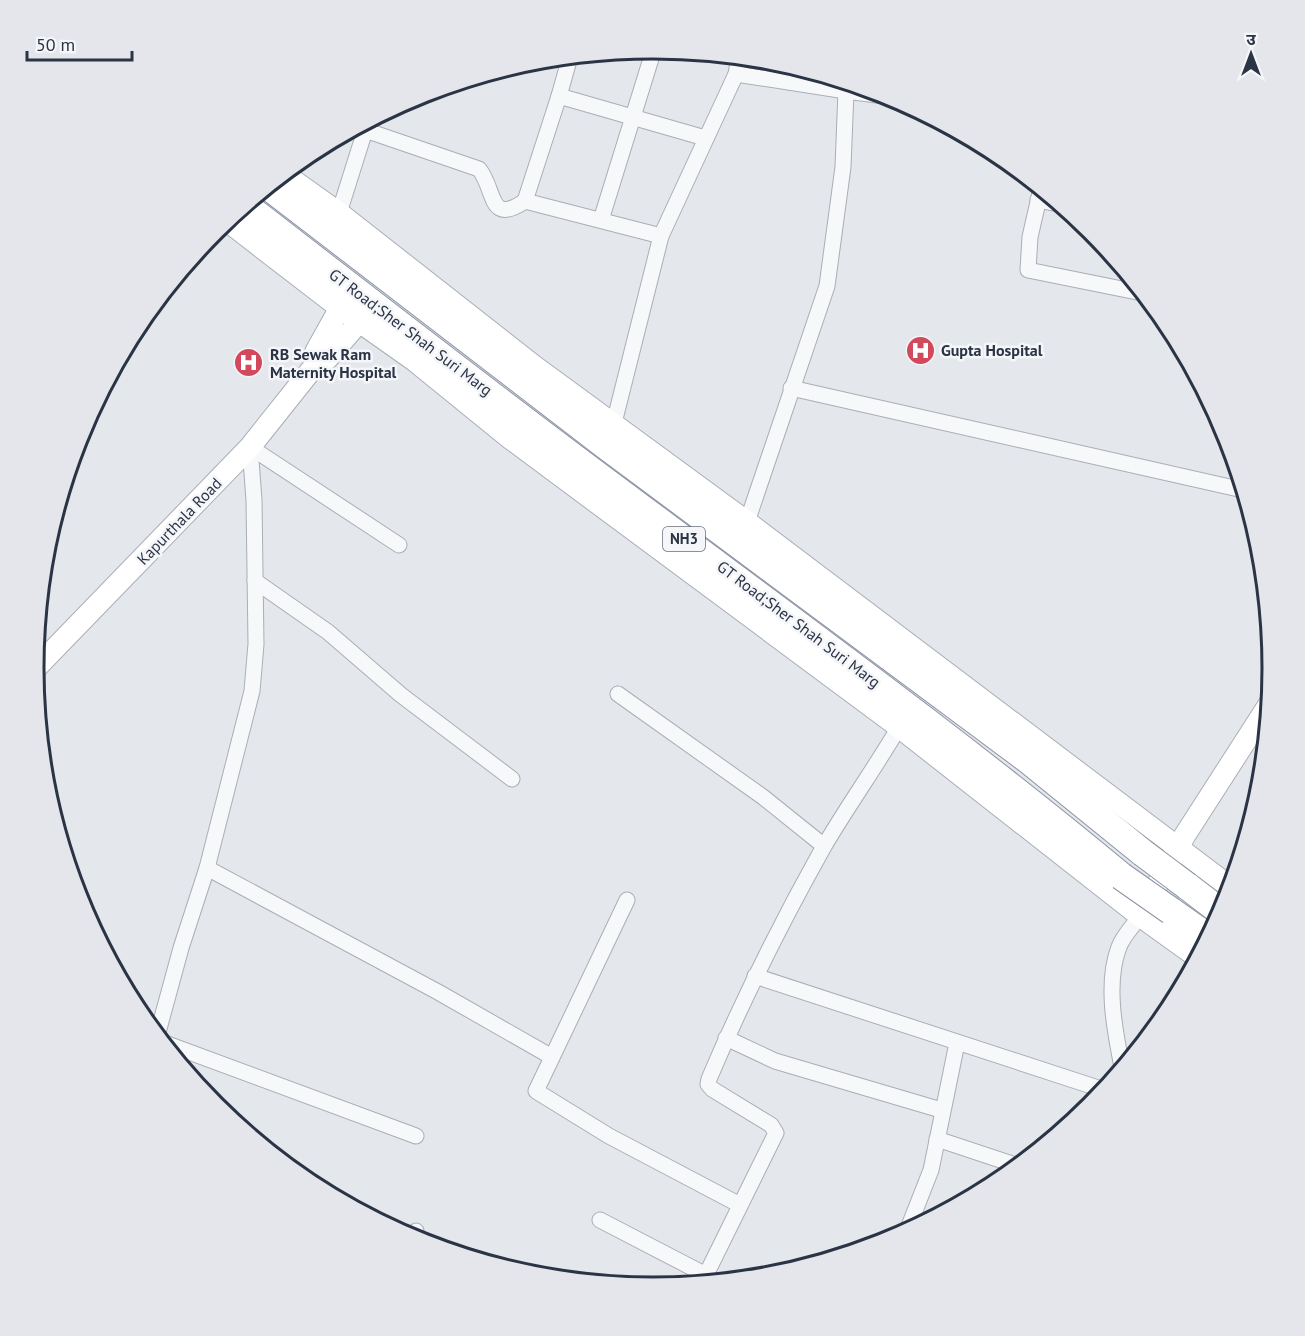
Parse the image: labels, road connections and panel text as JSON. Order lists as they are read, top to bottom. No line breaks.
{"streets":{"highway":["GT Road;Sher Shah Suri Marg","NH3"],"main road":["Kapurthala Road"]},"places":{"hospital":["Gupta Hospital","RB Sewak Ram Maternity Hospital"]},"scale_bar":"50 m","north":"top"}
